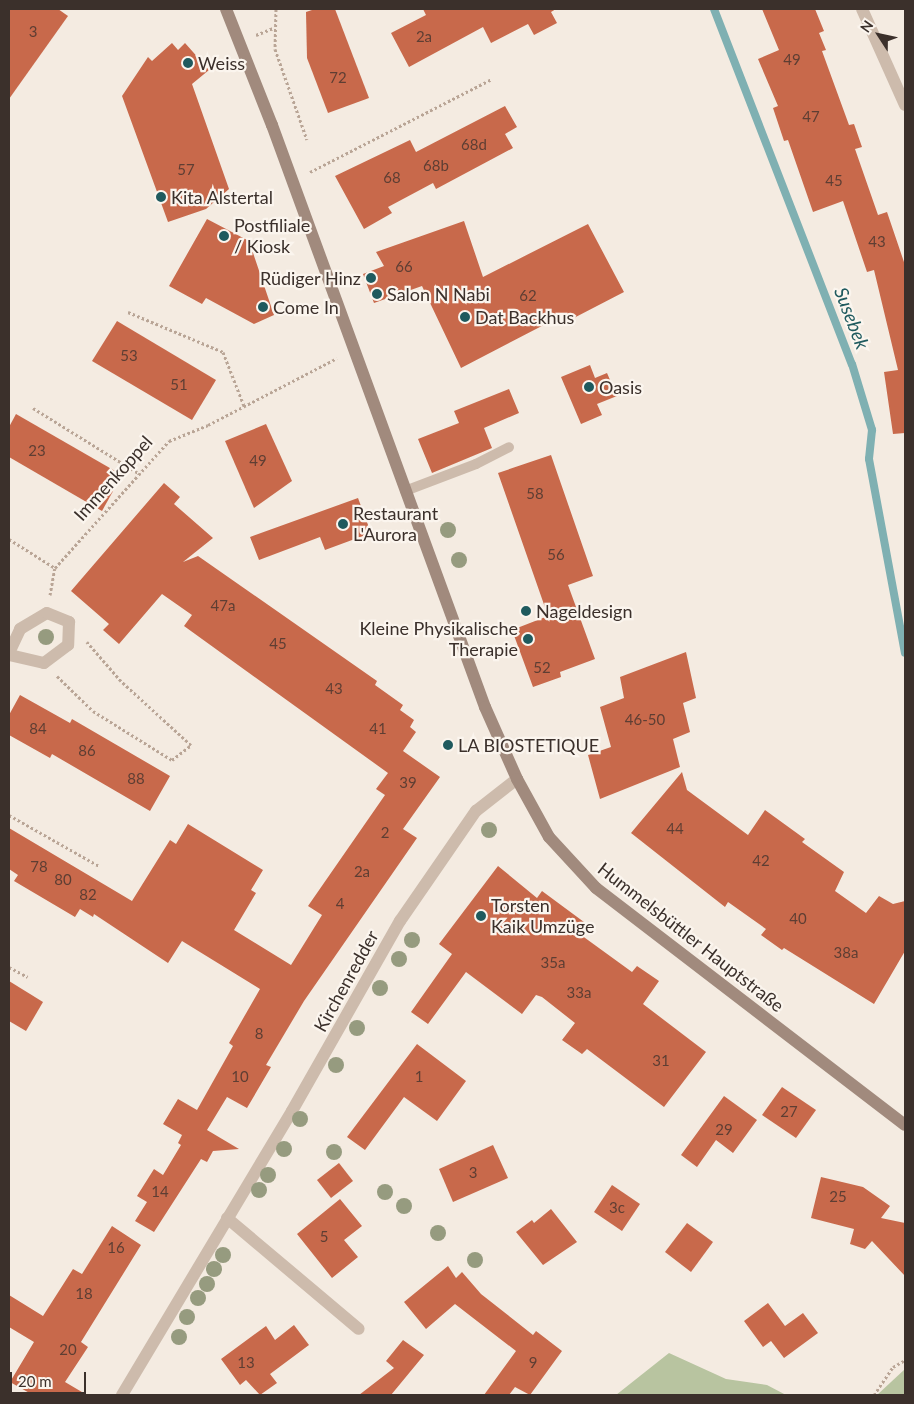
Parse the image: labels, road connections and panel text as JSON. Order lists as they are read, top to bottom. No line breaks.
{"streets":{"main road":["Hummelsbüttler Hauptstraße"],"street":["Kirchenredder"],"path":["Immenkoppel"]},"crossings":[["Immenkoppel","Hummelsbüttler Hauptstraße"],["Hummelsbüttler Hauptstraße","Kirchenredder"]],"water":["Susebek"],"places":["Weiss","Kita Alstertal","Postfiliale / Kiosk","Rüdiger Hinz","Salon N Nabi","Come In","Dat Backhus","Oasis","Restaurant L'Aurora","Nageldesign","Kleine Physikalische Therapie","LA BIOSTETIQUE","Torsten Kaik Umzüge"],"house_numbers":["3","2a","49","72","47","68d","68b","57","68","45","43","66","62","53","51","23","49","58","56","47a","45","52","43","46-50","84","41","86","88","39","44","2","42","78","2a","80","82","4","40","38a","35a","33a","8","31","10","1","27","29","3","14","25","3c","5","16","18","20","13","9"],"scale_bar":"20 m","north":"top left"}
